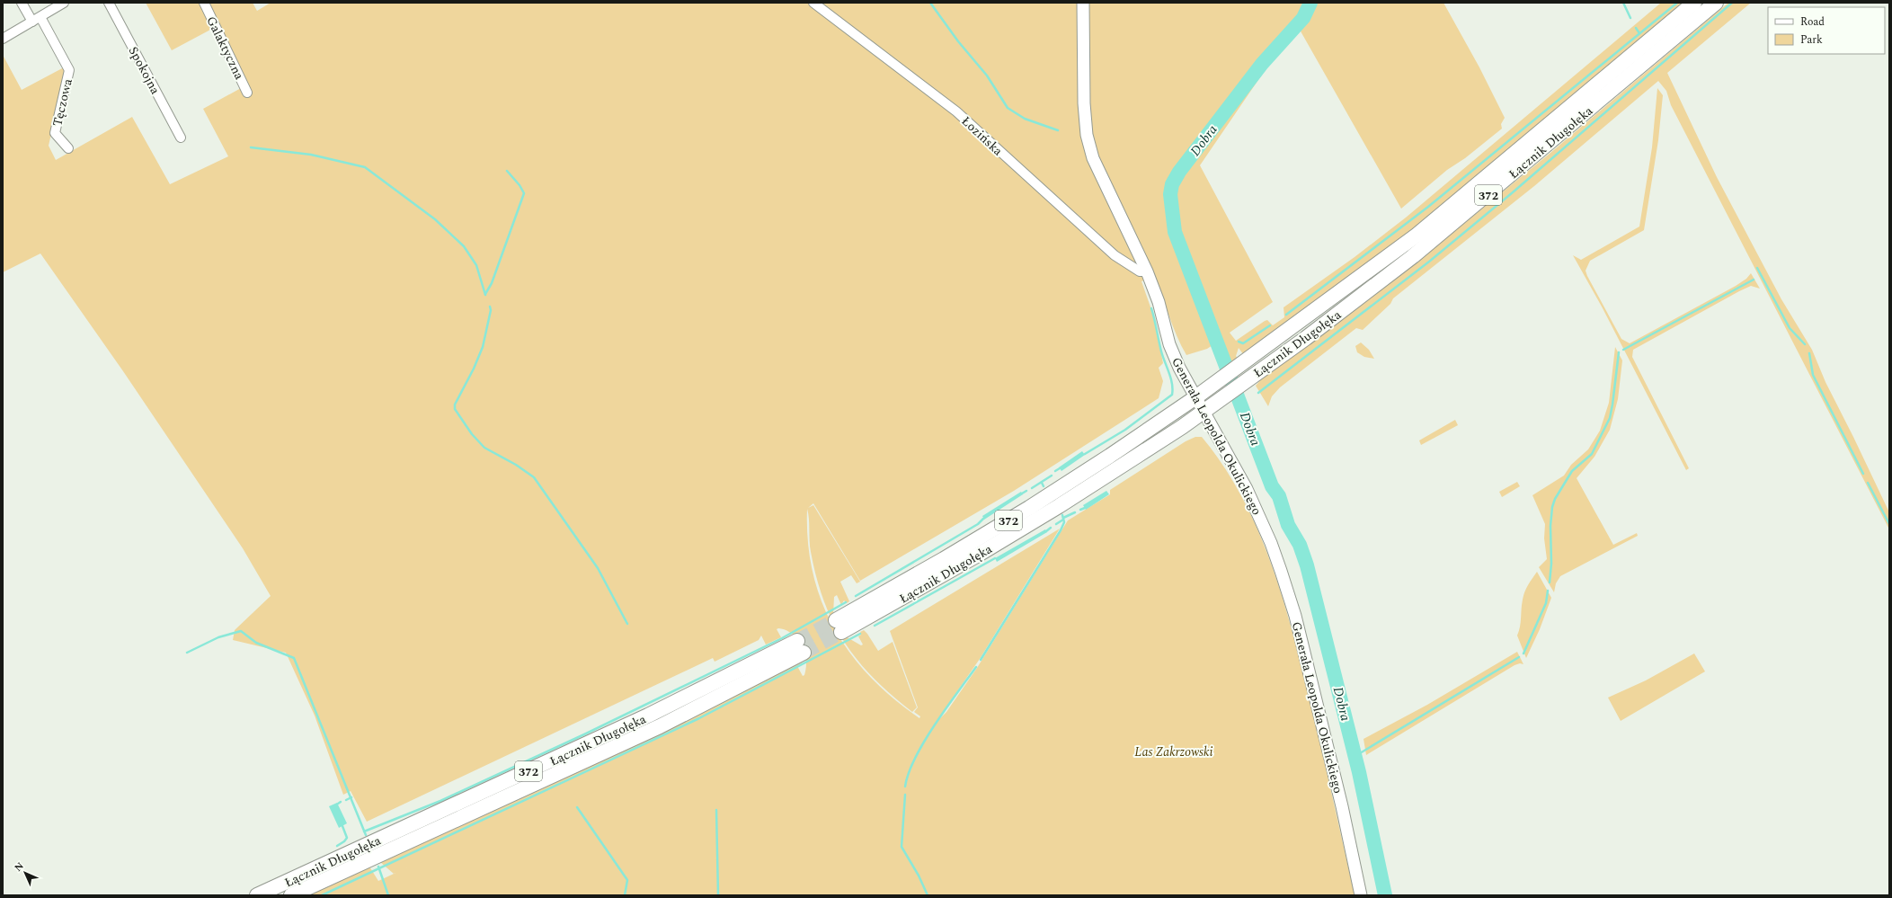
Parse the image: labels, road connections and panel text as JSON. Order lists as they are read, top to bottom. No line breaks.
{"streets":{"main road":["Łącznik Długołęka","372"],"street":["Galaktyczna","Spokojna","Tęczowa","Łozińska","Generała Leopolda Okulickiego"]},"crossings":[["Łozińska","Generała Leopolda Okulickiego"],["Łącznik Długołęka","Generała Leopolda Okulickiego"]],"water":["Dobra"],"parks":["Las Zakrzowski"],"legend":["Road","Park"],"north":"top left"}
